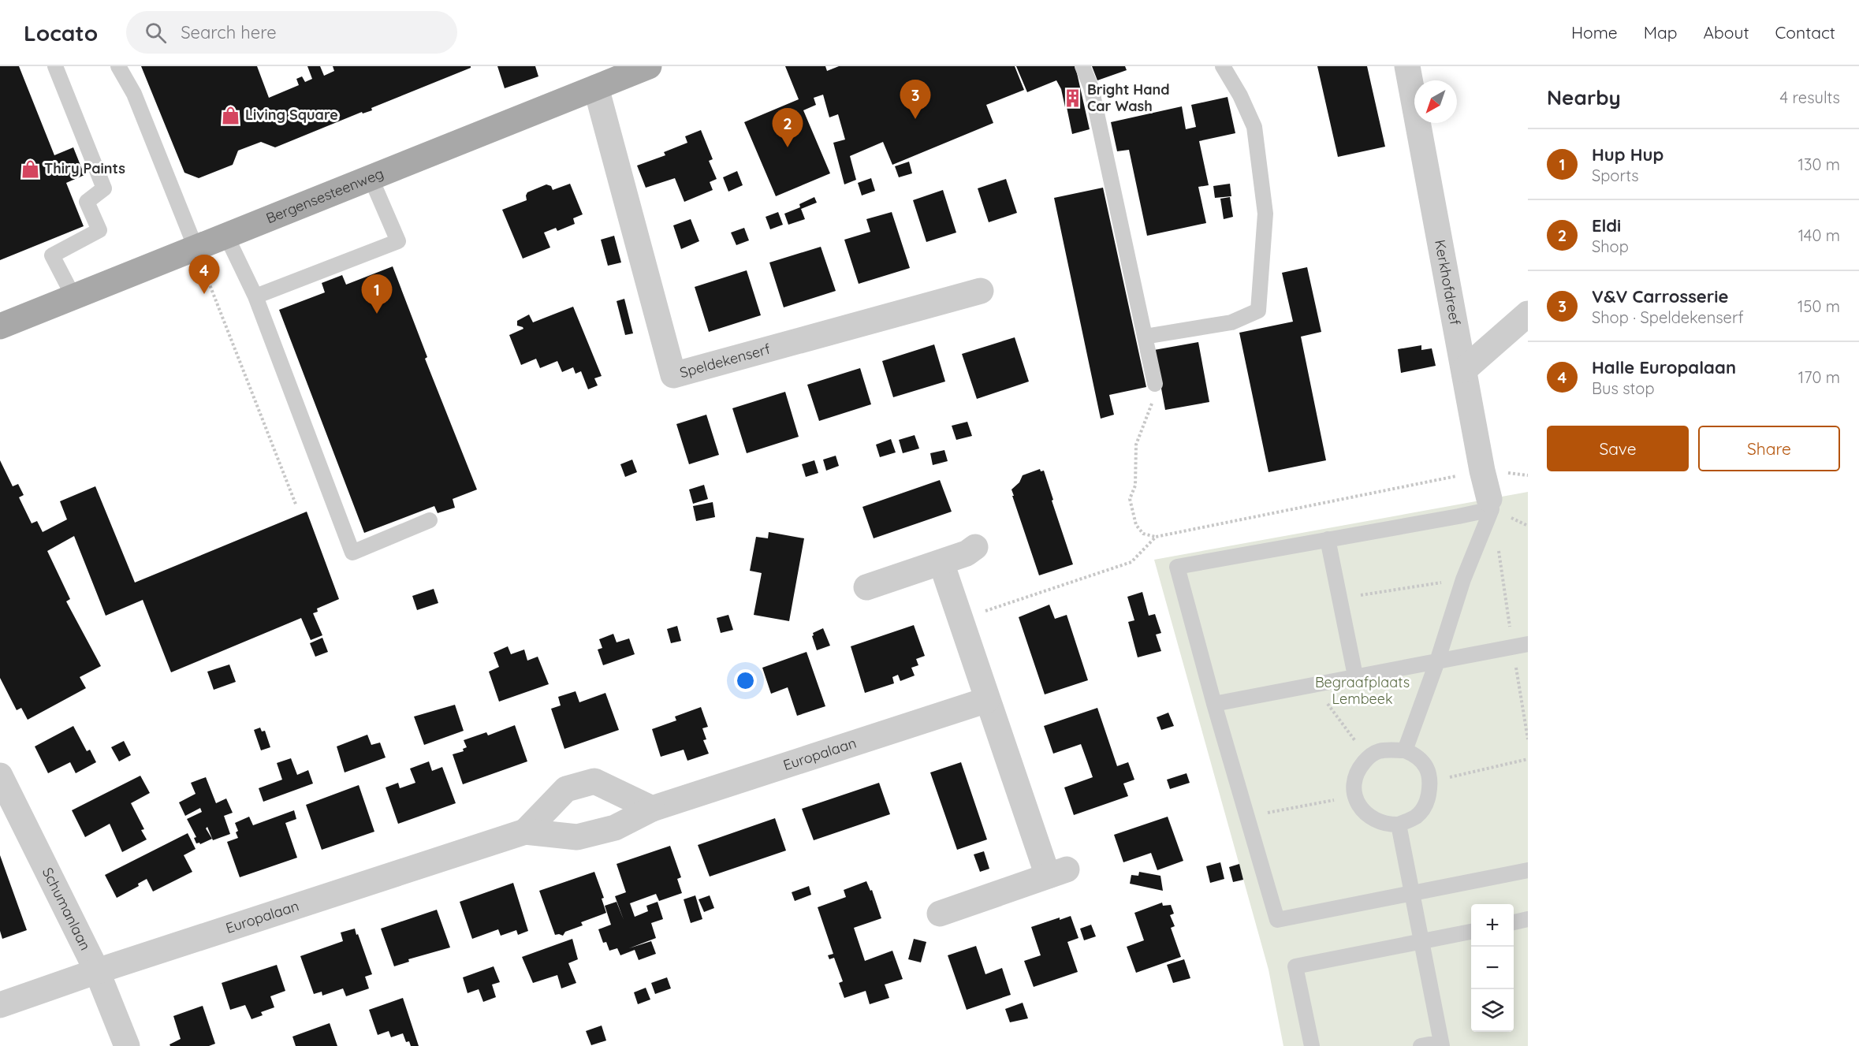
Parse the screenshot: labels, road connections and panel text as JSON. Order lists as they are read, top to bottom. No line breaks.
{"streets":{"main road":["Bergensesteenweg"],"street":["Kerkhofdreef","Speldekenserf","Europalaan","Schumanlaan"]},"crossings":[["Bergensesteenweg","Speldekenserf"],["Europalaan","Schumanlaan"]],"parks":["Begraafplaats Lembeek"],"places":{"building":["Bright Hand Car Wash"],"shop":["Living Square","Thiry Paints"]},"north":"bottom left","page":{"header":"Locato","search":"Search here","nav":["Home","Map","About","Contact"],"heading":["Nearby","4 results"],"pins":["3","2","4","1"],"list":[{"mark":"1","name":"Hup Hup","note":"Sports","value":"130 m"},{"mark":"2","name":"Eldi","note":"Shop","value":"140 m"},{"mark":"3","name":"V&V Carrosserie","note":"Shop · Speldekenserf","value":"150 m"},{"mark":"4","name":"Halle Europalaan","note":"Bus stop","value":"170 m"}],"buttons":["Save","Share"],"map_buttons":["+","−"]}}
